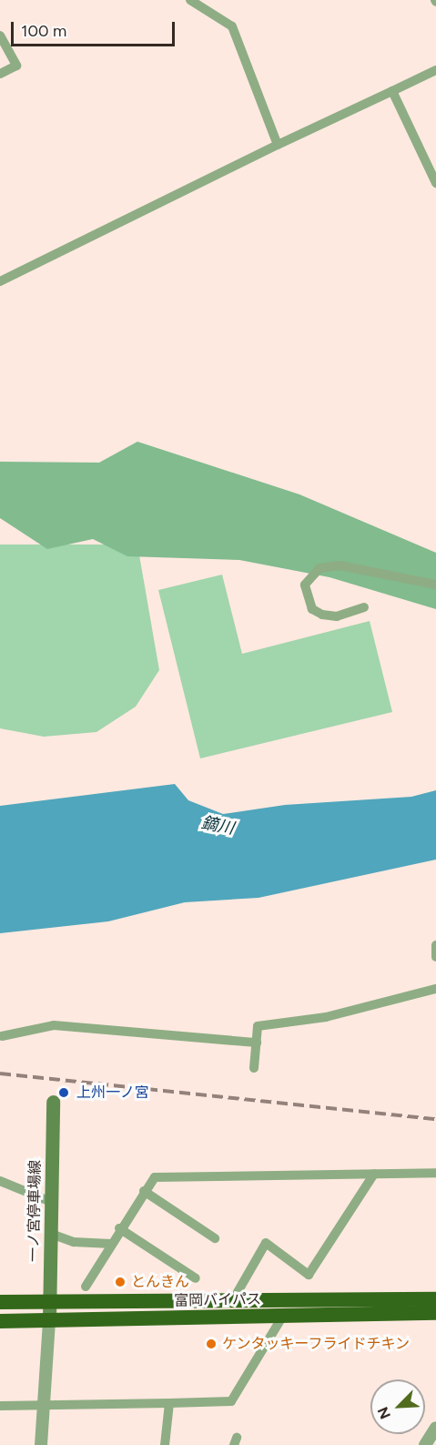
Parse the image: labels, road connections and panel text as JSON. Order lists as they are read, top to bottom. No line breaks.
{"streets":{"highway":["富岡バイパス"],"main road":["一ノ宮停車場線"]},"crossings":[["一ノ宮停車場線","富岡バイパス"]],"water":["鏑川"],"places":["上州一ノ宮","とんきん","ケンタッキーフライドチキン"],"scale_bar":"100 m","north":"bottom left"}
